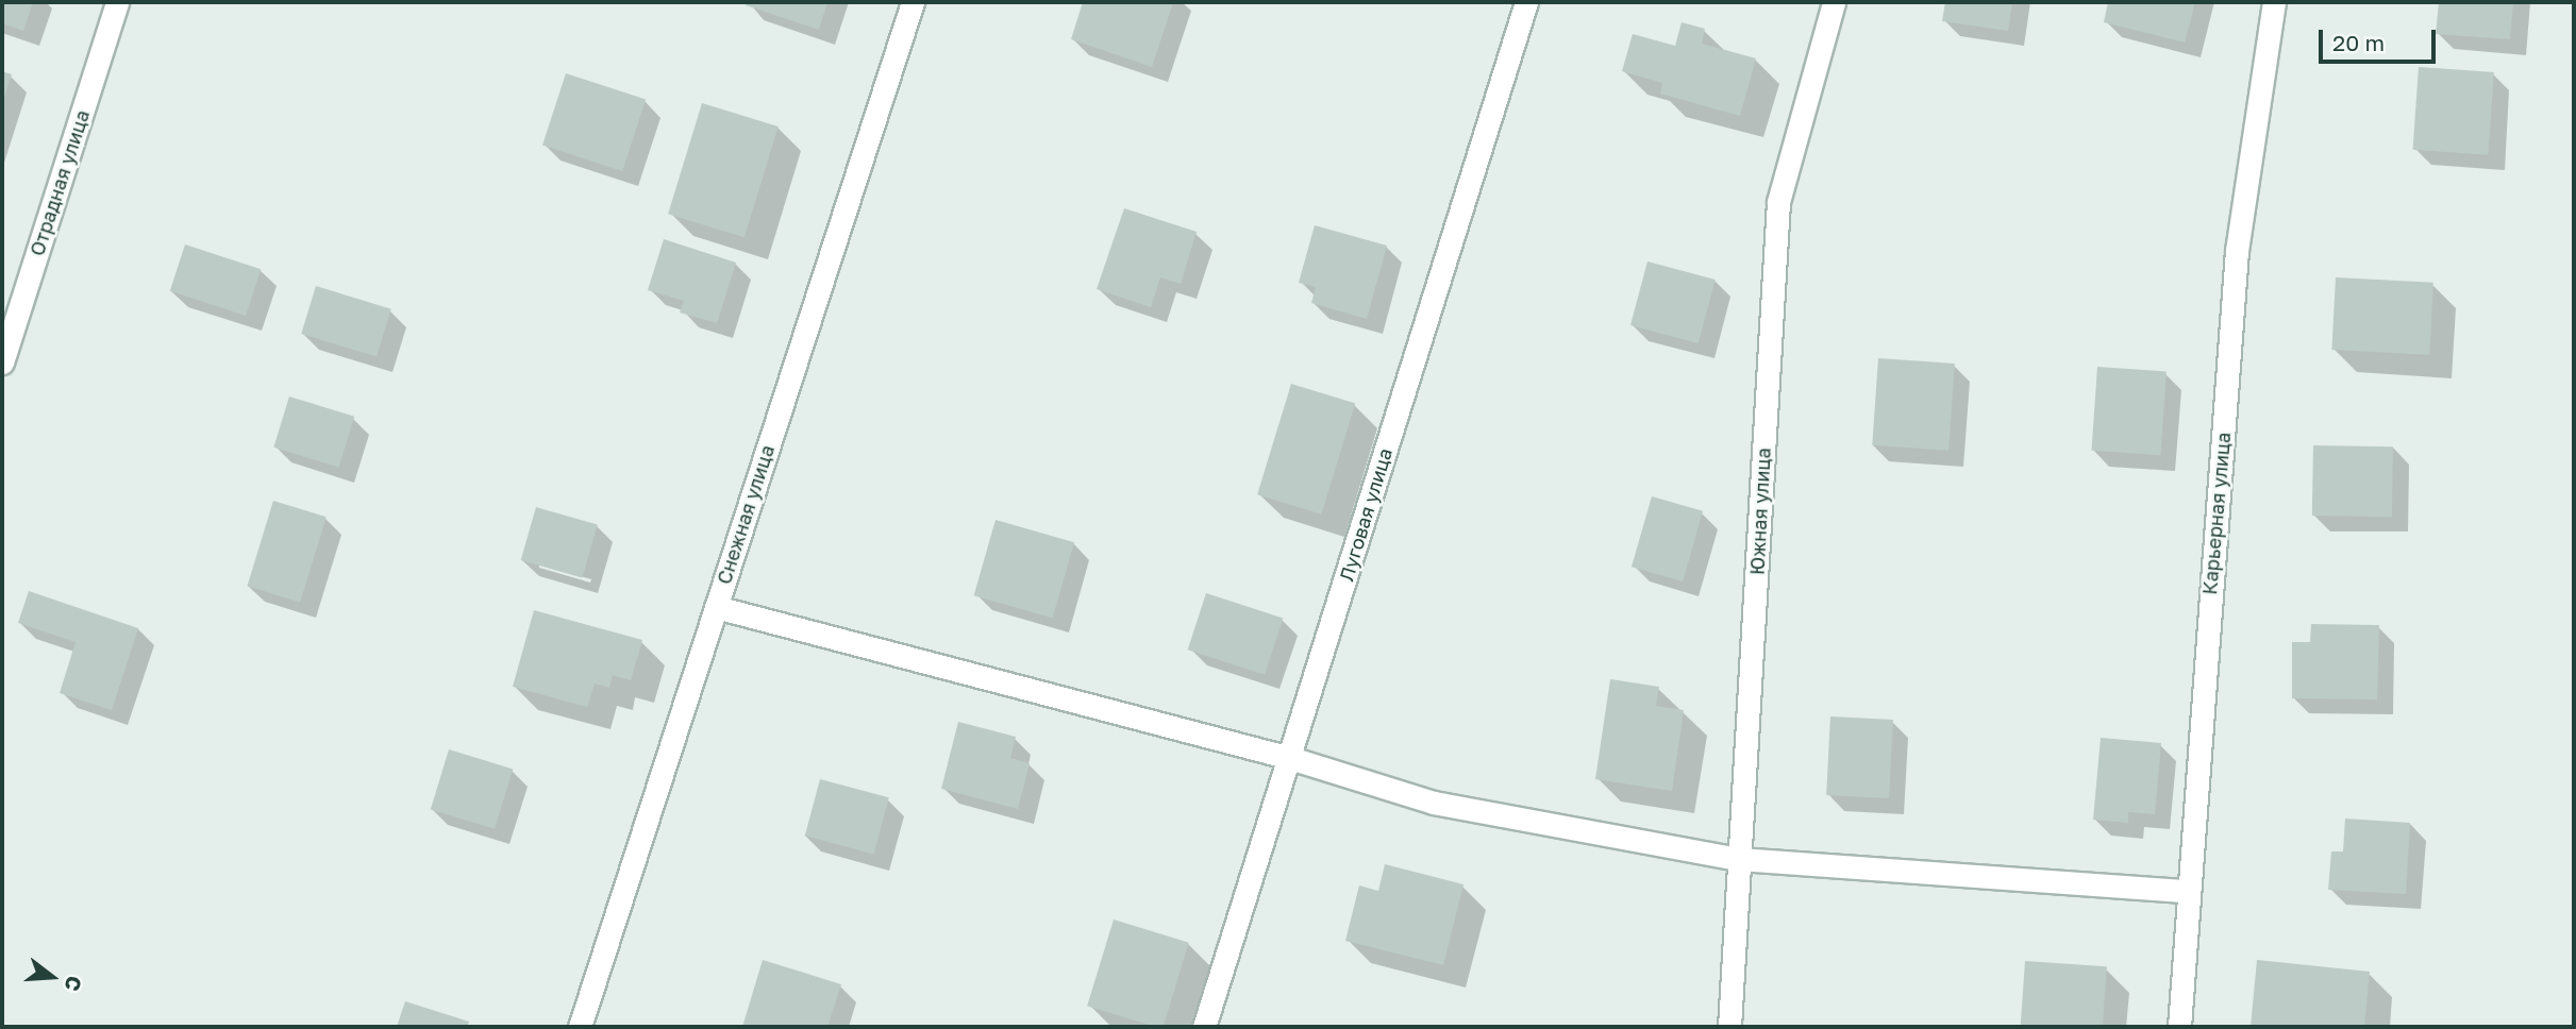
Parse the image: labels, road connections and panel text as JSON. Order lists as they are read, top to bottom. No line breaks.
{"streets":{"street":["Отрадная улица","Южная улица","Карьерная улица","Снежная улица","Луговая улица"]},"scale_bar":"20 m","north":"right"}
